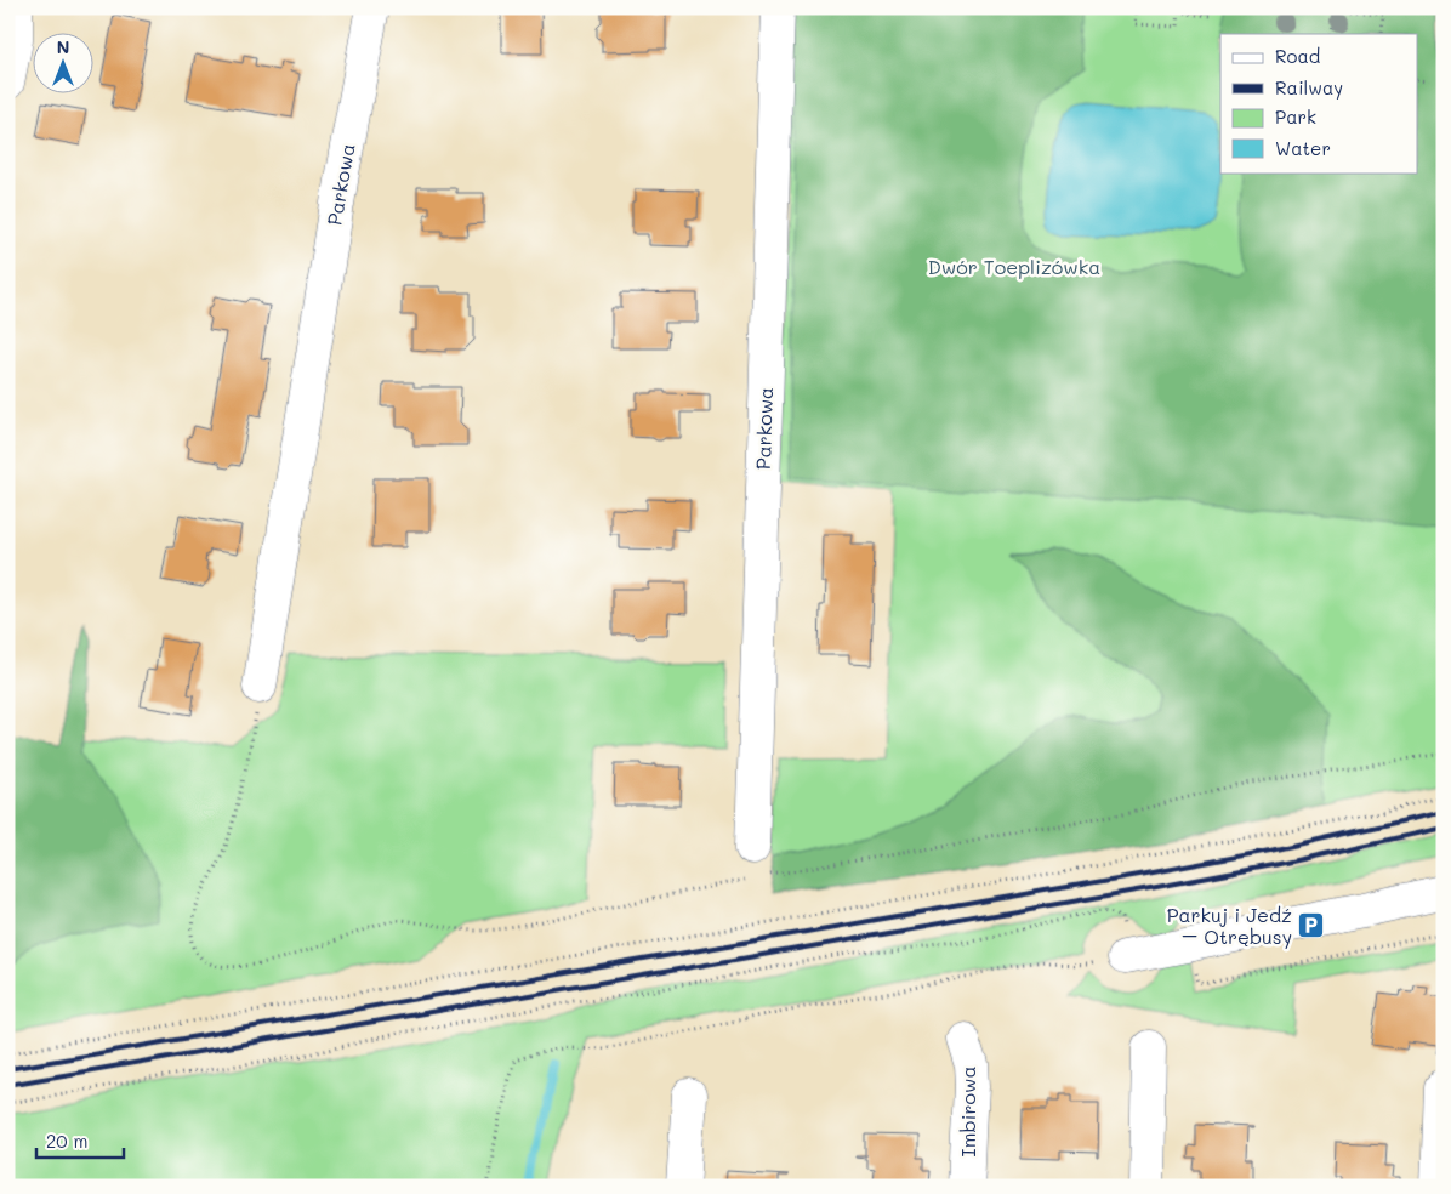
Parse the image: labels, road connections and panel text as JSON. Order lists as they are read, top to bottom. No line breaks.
{"streets":{"street":["Parkowa","Imbirowa"]},"parks":["Dwór Toeplizówka"],"places":{"parking":["Parkuj i Jedź – Otrębusy"]},"legend":["Road","Railway","Park","Water"],"scale_bar":"20 m","north":"top"}
